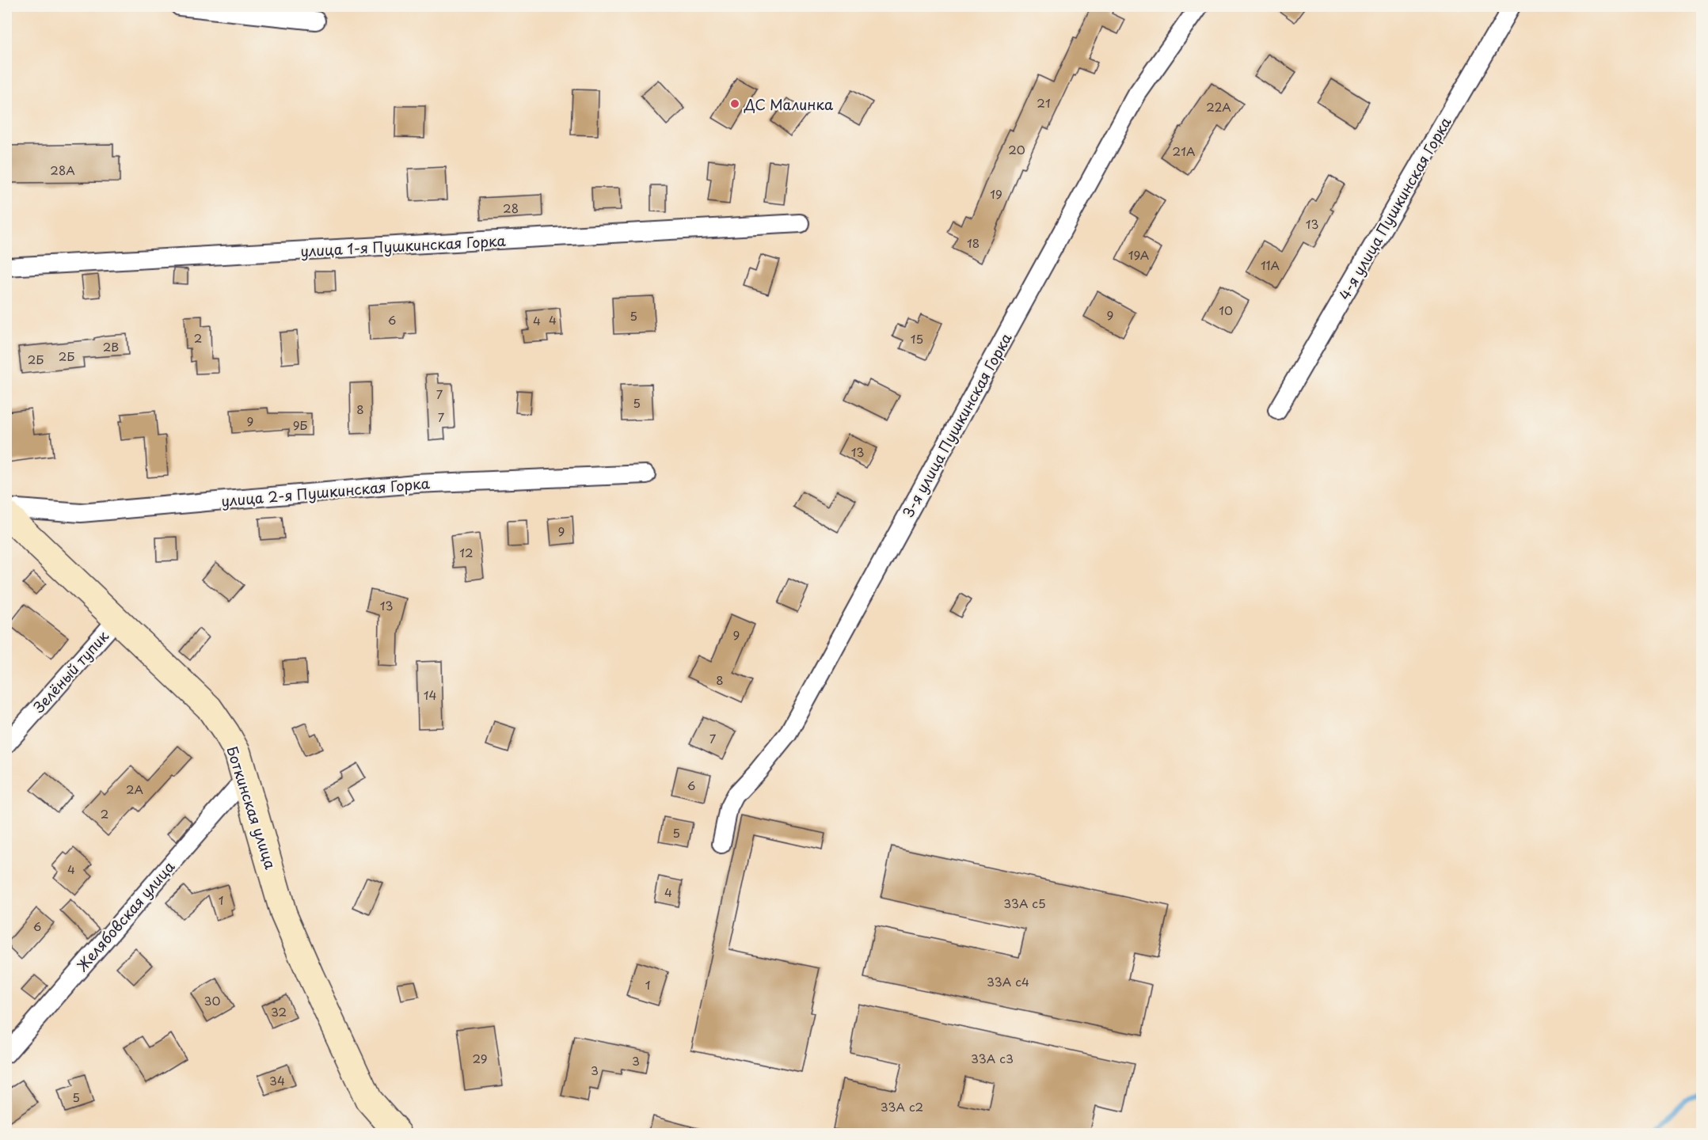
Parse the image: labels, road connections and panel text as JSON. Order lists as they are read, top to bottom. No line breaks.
{"streets":{"street":["4-я улица Пушкинская Горка","улица 1-я Пушкинская Горка","3-я улица Пушкинская Горка","улица 2-я Пушкинская Горка","Зелёный тупик","Боткинская улица","Желябовская улица"]},"crossings":[["Зелёный тупик","Боткинская улица"],["Боткинская улица","Желябовская улица"]],"places":["ДС Малинка"],"house_numbers":["21","22А","20","21А","28А","19","28","13","18","19А","11А","10","9","5","6","4","4","2","15","2В","2Б","2Б","7","5","8","7","9","9Б","13","9","12","13","9","8","14","7","6","2А","2","5","4","4","1","33А с5","6","33А с4","1","30","32","29","33А с3","3","3","34","5","33А с2"]}
